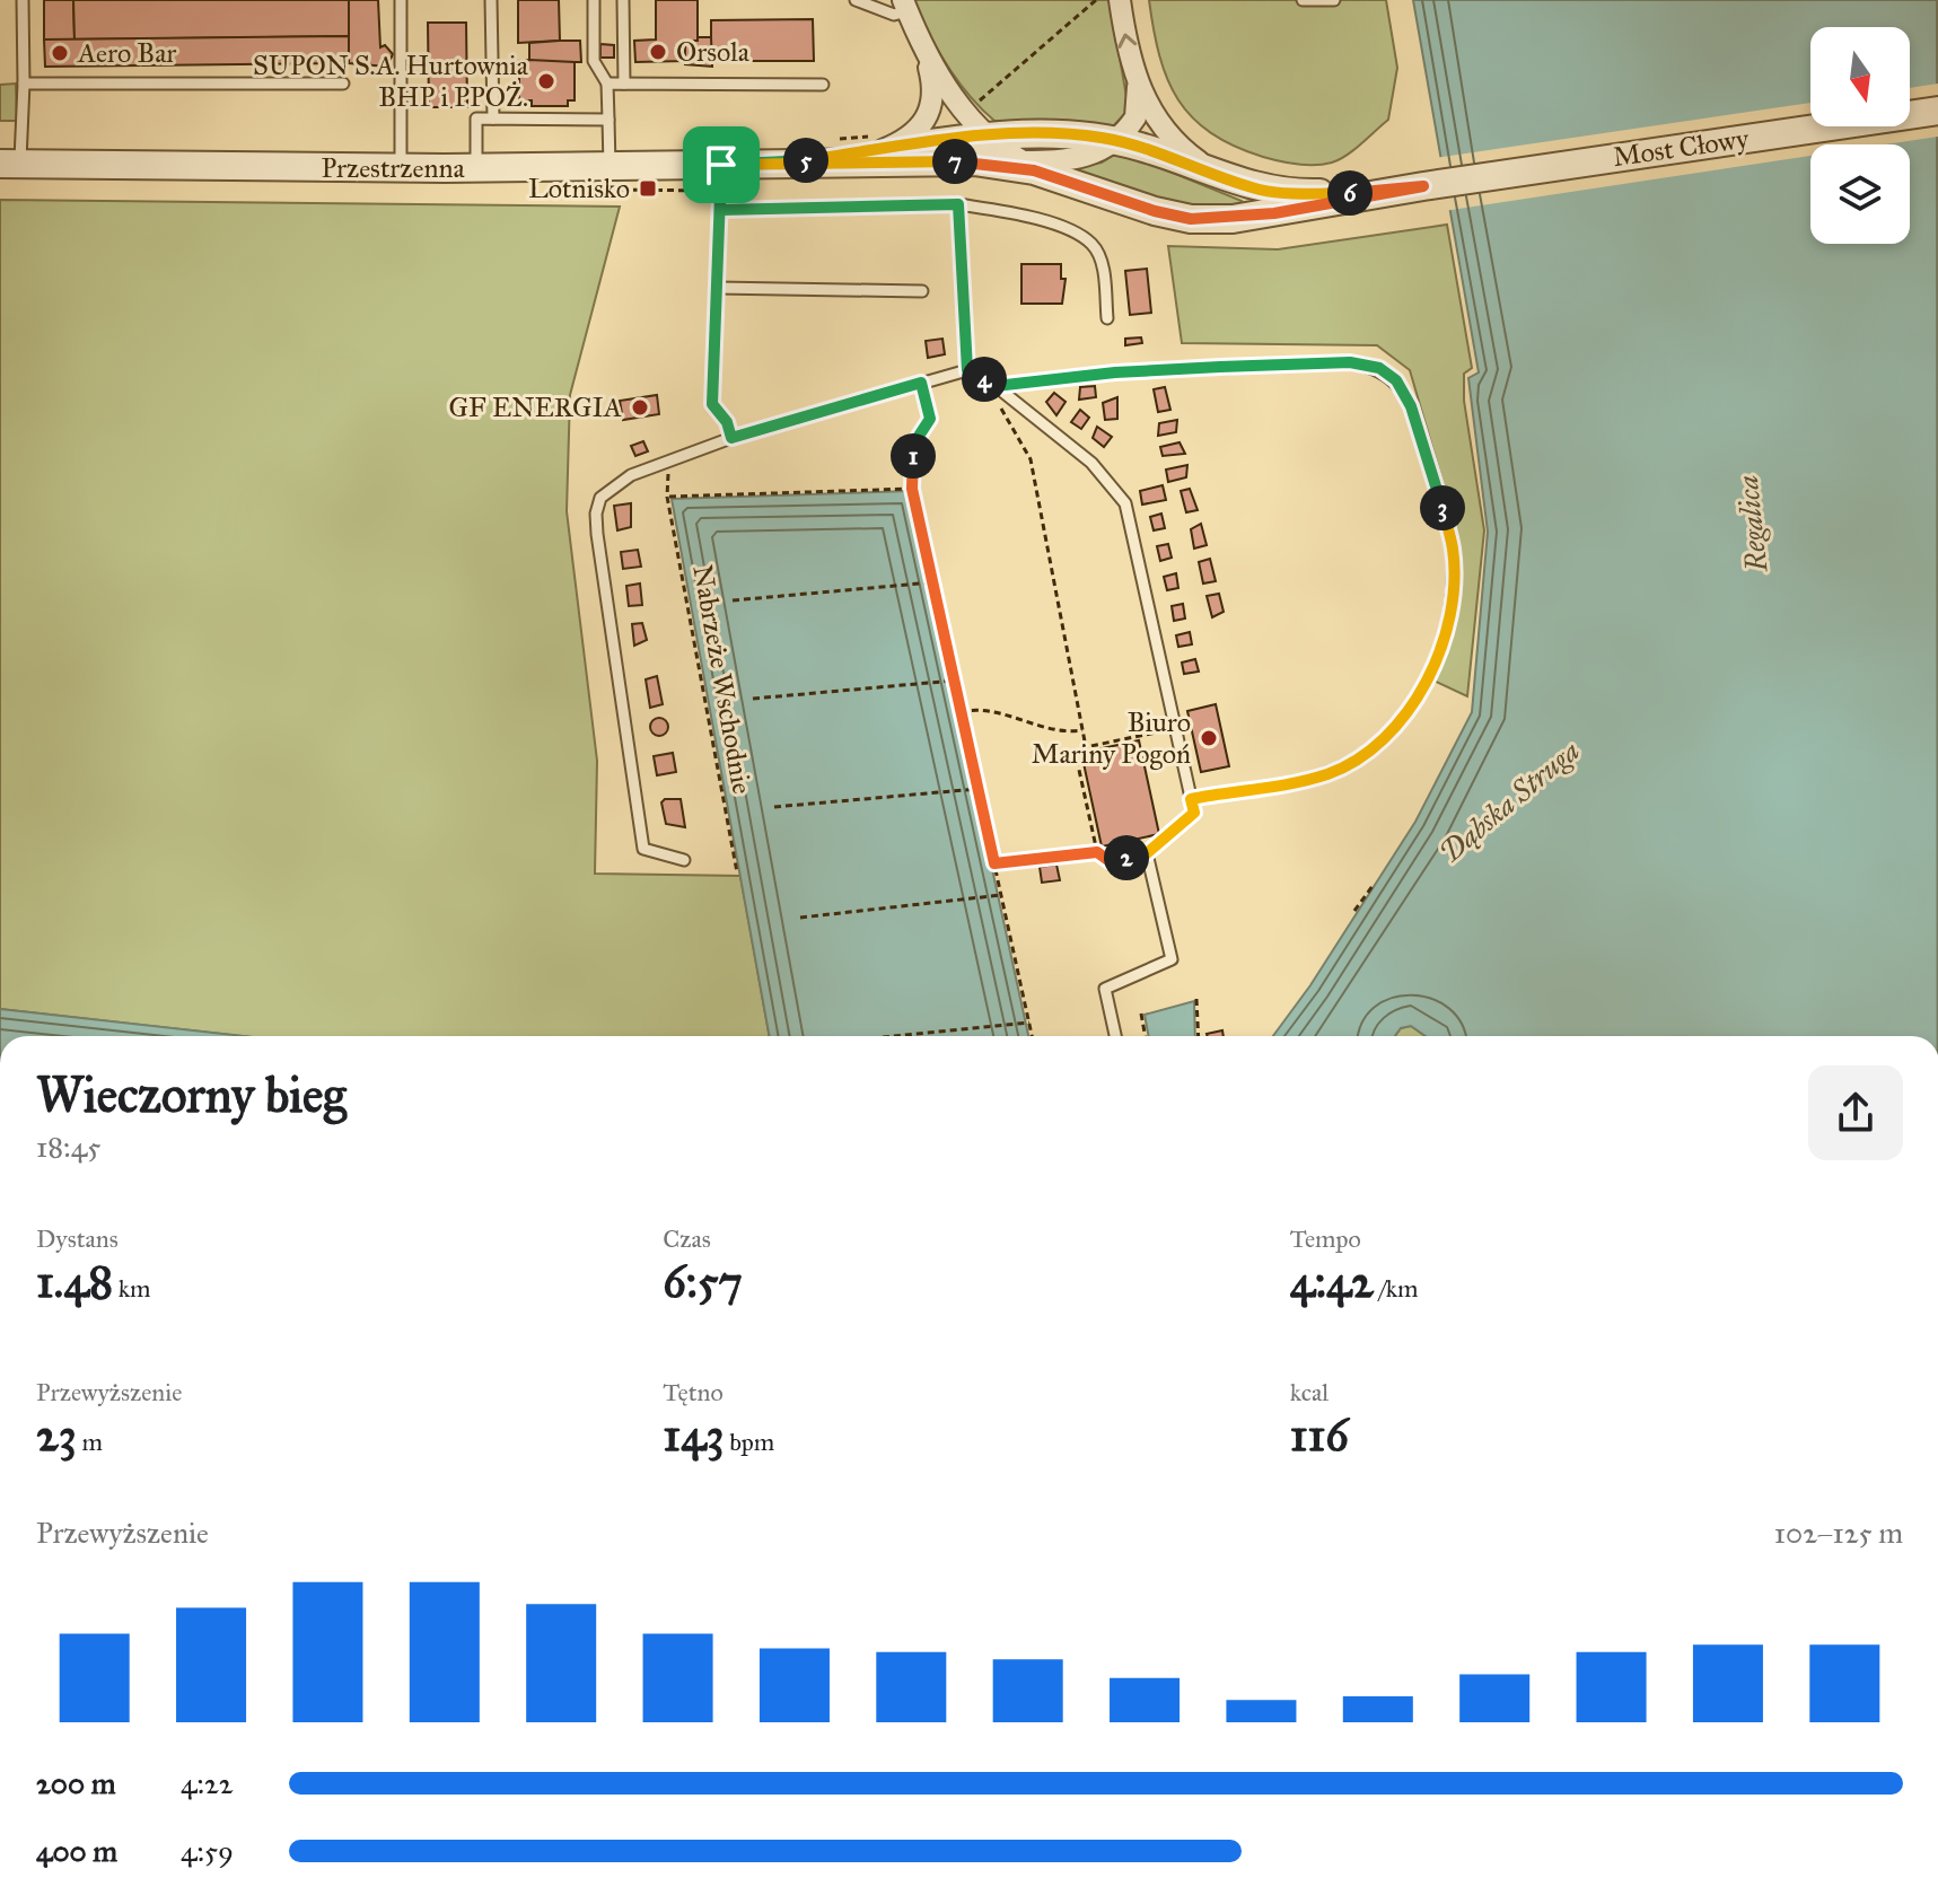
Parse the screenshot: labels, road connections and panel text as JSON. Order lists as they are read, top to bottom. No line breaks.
{"streets":{"street":["Most Cłowy","Przestrzenna"],"path":["Nabrzeże Wschodnie"]},"water":["Regalica","Dąbska Struga"],"places":{"other":["Orsola","Aero Bar","SUPON S.A. Hurtownia BHP i PPOŻ.","GF ENERGIA","Biuro Mariny Pogoń"],"transit":["Lotnisko"]},"north":"bottom","page":{"pins":["5","7","6","4","1","3","2"],"heading":["Wieczorny bieg","18:45"],"stats":[["Dystans","1.48 km"],["Czas","6:57"],["Tempo","4:42 /km"],["Przewyższenie","23 m"],["Tętno","143 bpm"],["kcal","116"]],"chart":["Przewyższenie","102–125 m"],"list":[{"name":"200 m","note":"4:22"},{"name":"400 m","note":"4:59"}]}}
